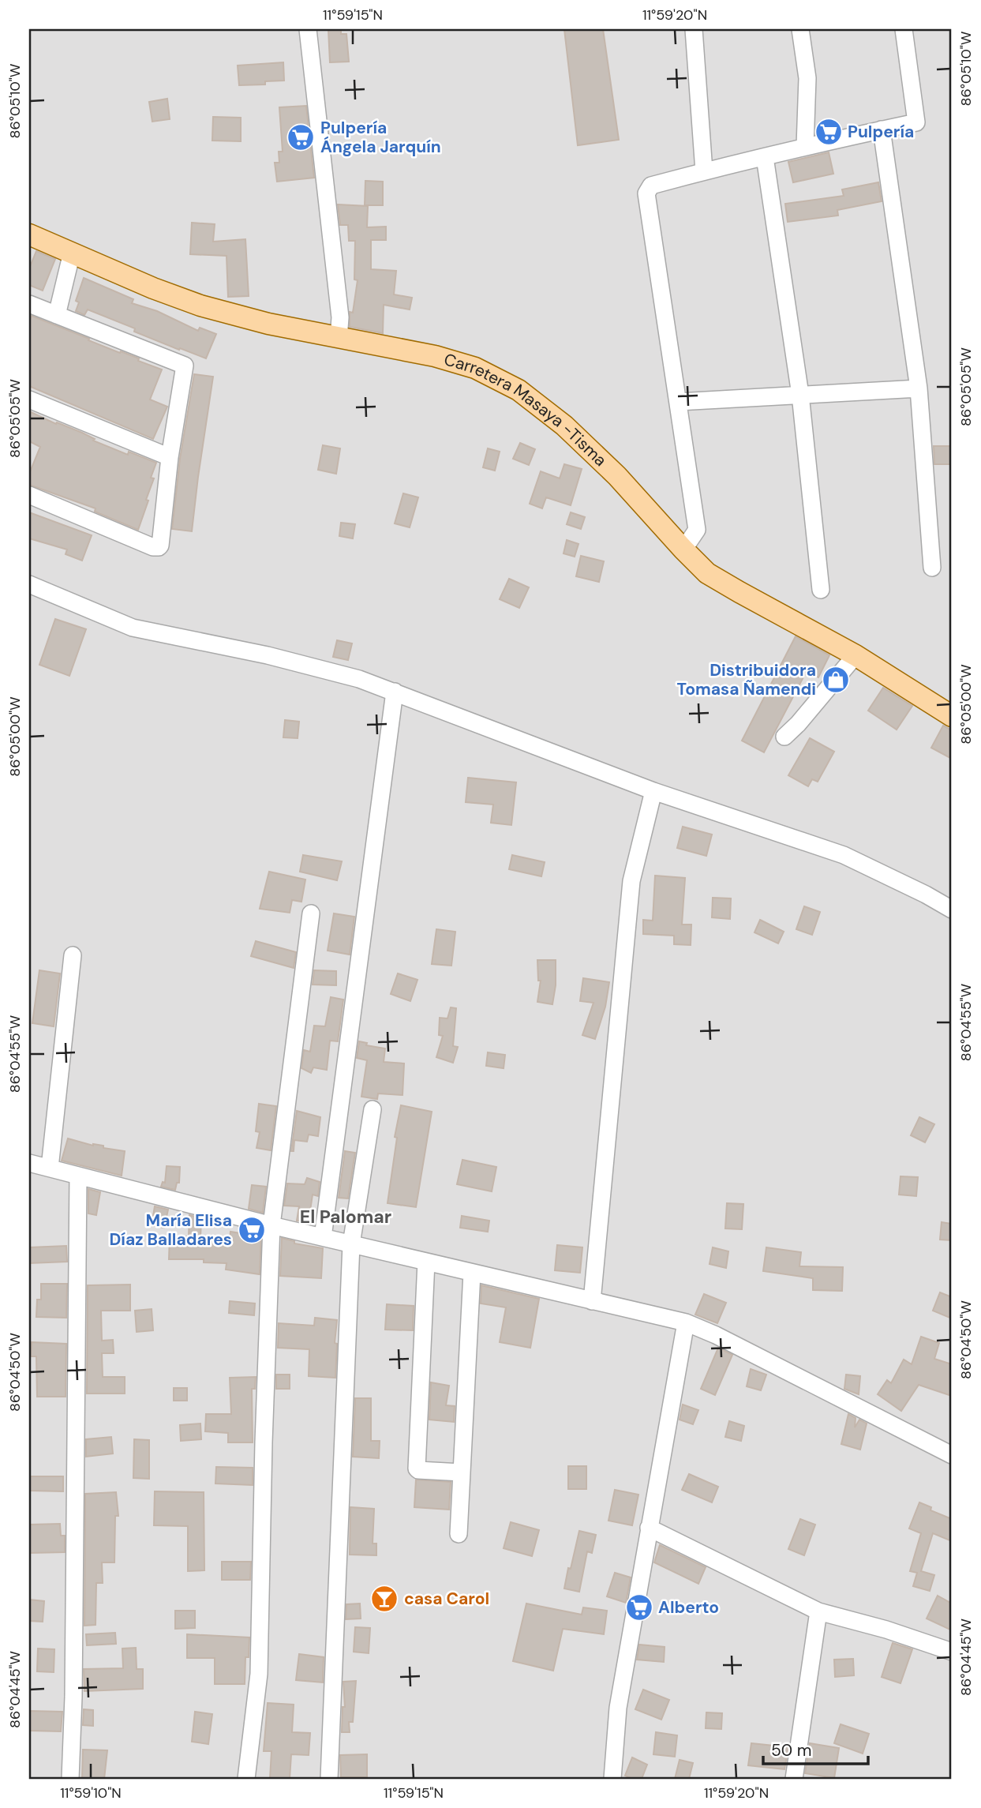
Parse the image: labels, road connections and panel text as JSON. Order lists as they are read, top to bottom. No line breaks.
{"streets":{"main road":["Carretera Masaya -Tisma"]},"districts":["El Palomar"],"places":{"supermarket":["Pulpería","Pulpería Ángela Jarquín","María Elisa Díaz Balladares","Alberto"],"shop":["Distribuidora Tomasa Ñamendi"],"bar":["casa Carol"]},"scale_bar":"50 m","coordinates":["11°59'15\"N","11°59'20\"N","86°05'10\"W","86°05'05\"W","86°05'00\"W","86°04'55\"W","86°04'50\"W","86°04'45\"W","11°59'10\"N"]}
